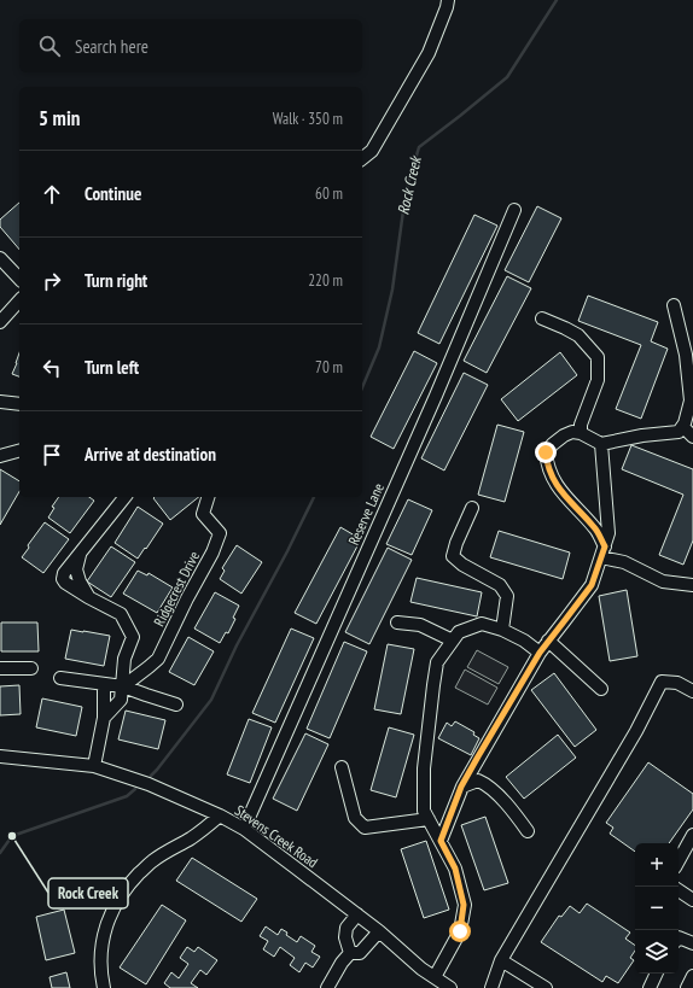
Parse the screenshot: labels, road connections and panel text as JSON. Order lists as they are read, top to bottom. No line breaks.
{"streets":{"street":["Reserve Lane","Ridgecrest Drive","Stevens Creek Road"]},"crossings":[["Reserve Lane","Stevens Creek Road"]],"water":["Rock Creek"],"places":["Rock Creek"],"page":{"search":"Search here","heading":["5 min","Walk · 350 m"],"list":[["Continue","60 m"],["Turn right","220 m"],["Turn left","70 m"],"Arrive at destination"],"map_buttons":["+","−"]}}
